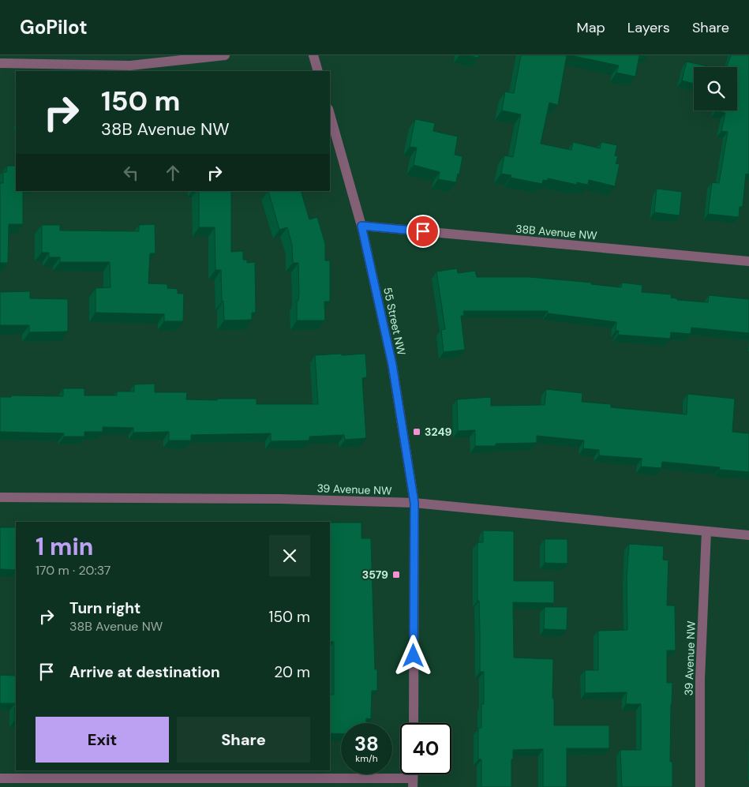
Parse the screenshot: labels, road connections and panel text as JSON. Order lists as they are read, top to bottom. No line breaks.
{"streets":{"street":["38B Avenue NW","55 Street NW","39 Avenue NW"]},"crossings":[["38B Avenue NW","55 Street NW"],["55 Street NW","39 Avenue NW"]],"places":{"transit":["3249","3579"]},"page":{"header":"GoPilot","nav":["Map","Layers","Share"],"turn":["150 m","38B Avenue NW"],"heading":["1 min","170 m · 20:37"],"list":[{"name":"Turn right","note":"38B Avenue NW","value":"150 m"},{"name":"Arrive at destination","value":"20 m"}],"buttons":["Exit","Share"],"speed":"38 km/h","limit":"40"}}
